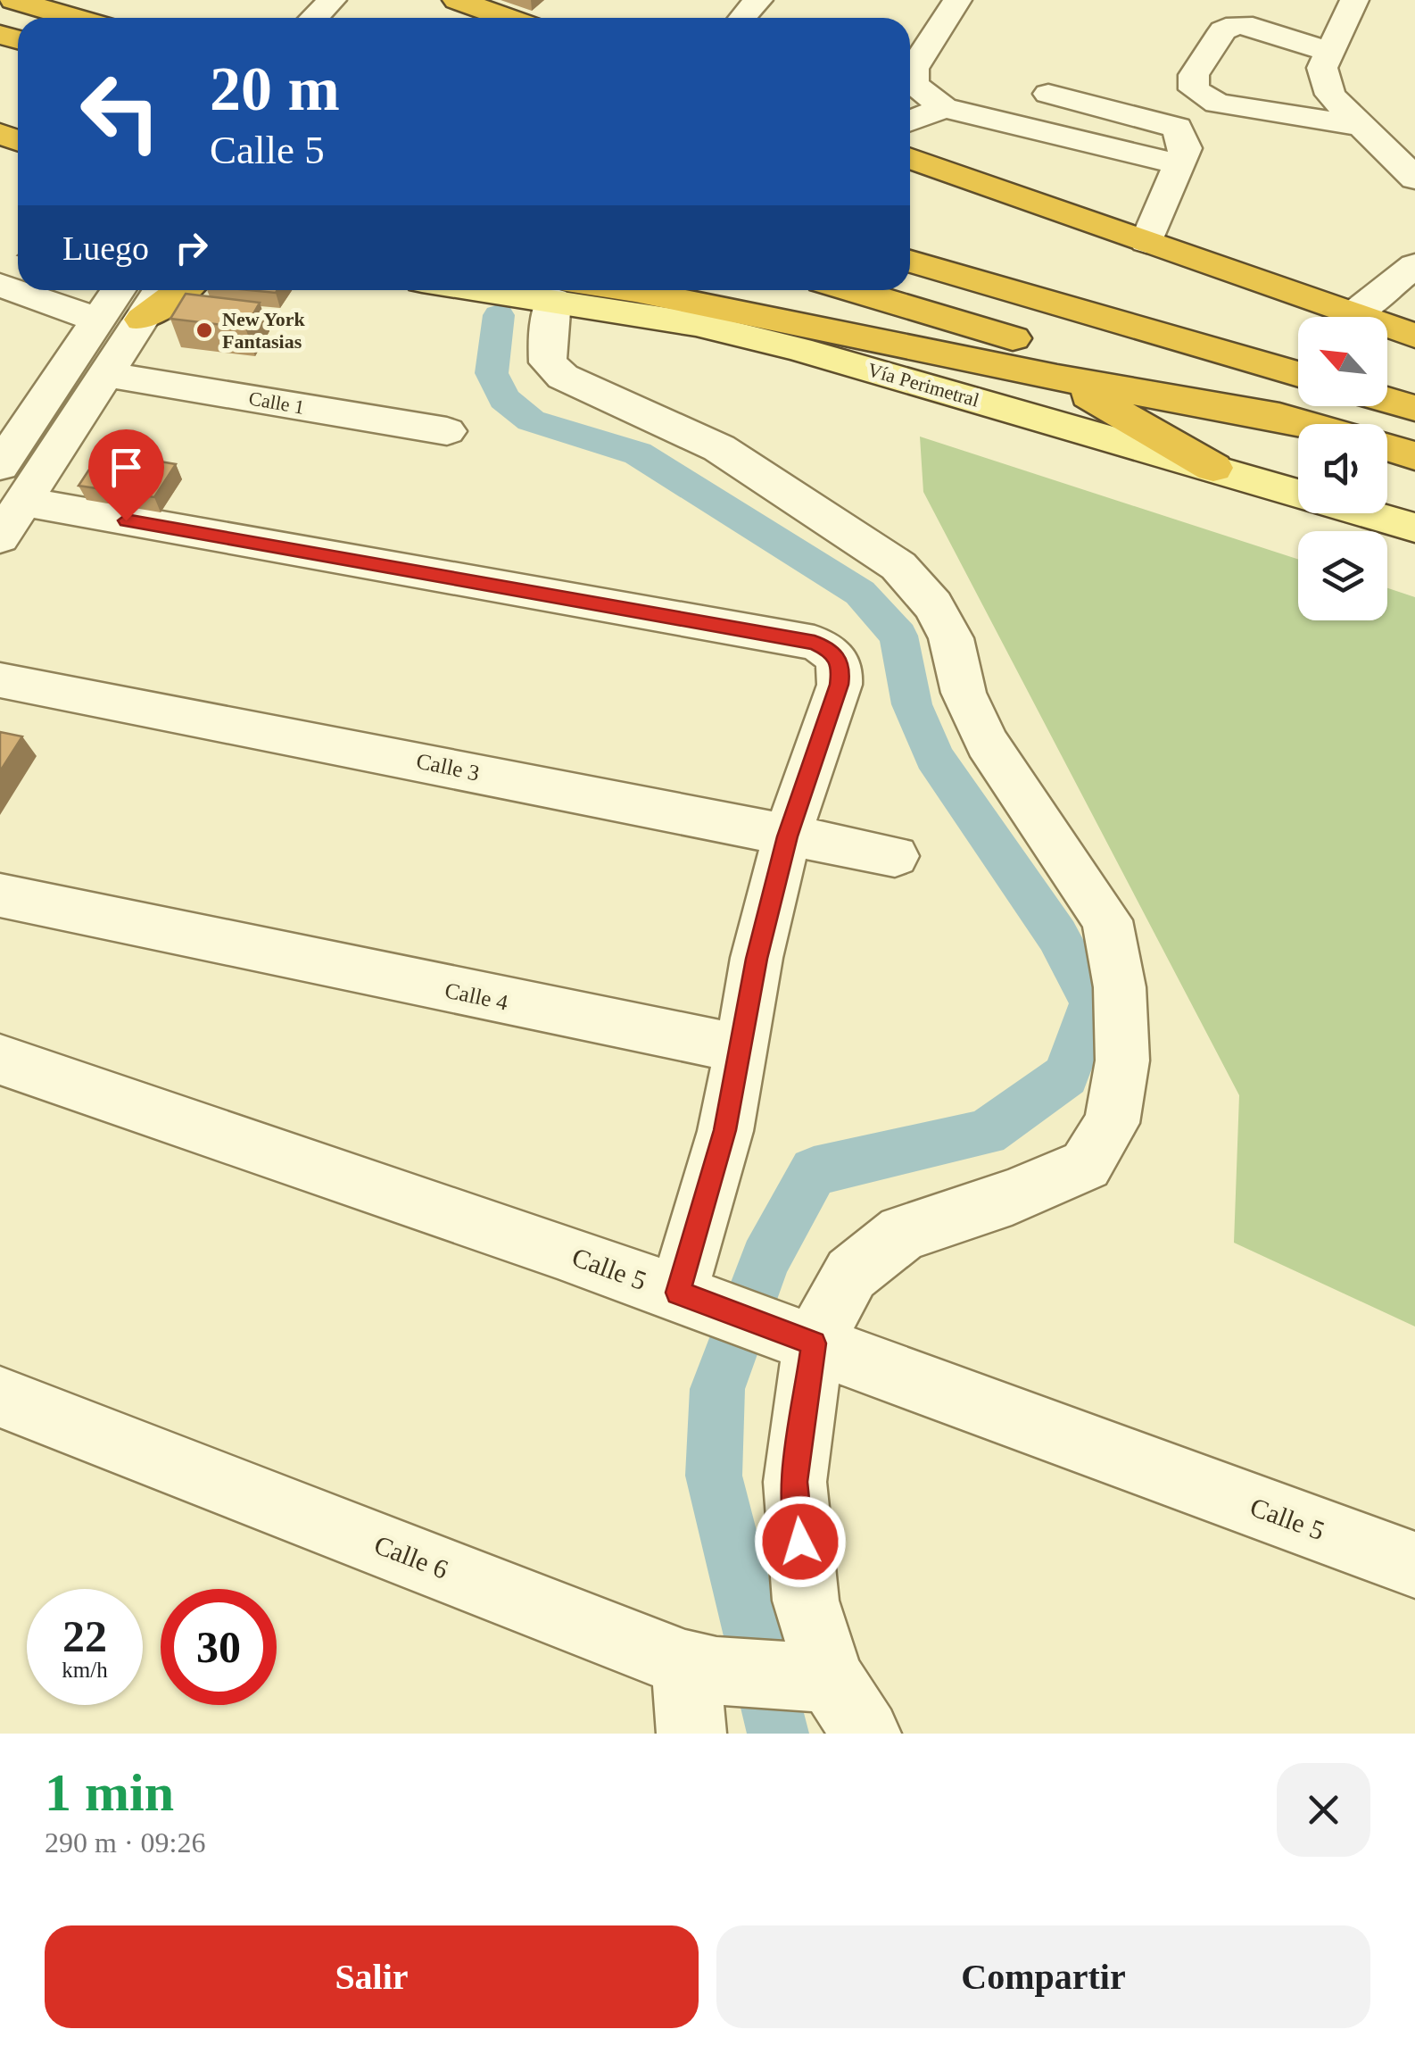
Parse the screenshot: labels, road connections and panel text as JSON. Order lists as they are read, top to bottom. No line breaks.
{"streets":{"main road":["Vía Perimetral"],"street":["Calle 1","Calle 3","Calle 4","Calle 5","Calle 6"]},"places":["New York Fantasias"],"north":"top left","page":{"turn":["20 m","Calle 5"],"then":"Luego","speed":"22 km/h","limit":"30","heading":["1 min","290 m · 09:26"],"buttons":["Salir","Compartir"]}}
